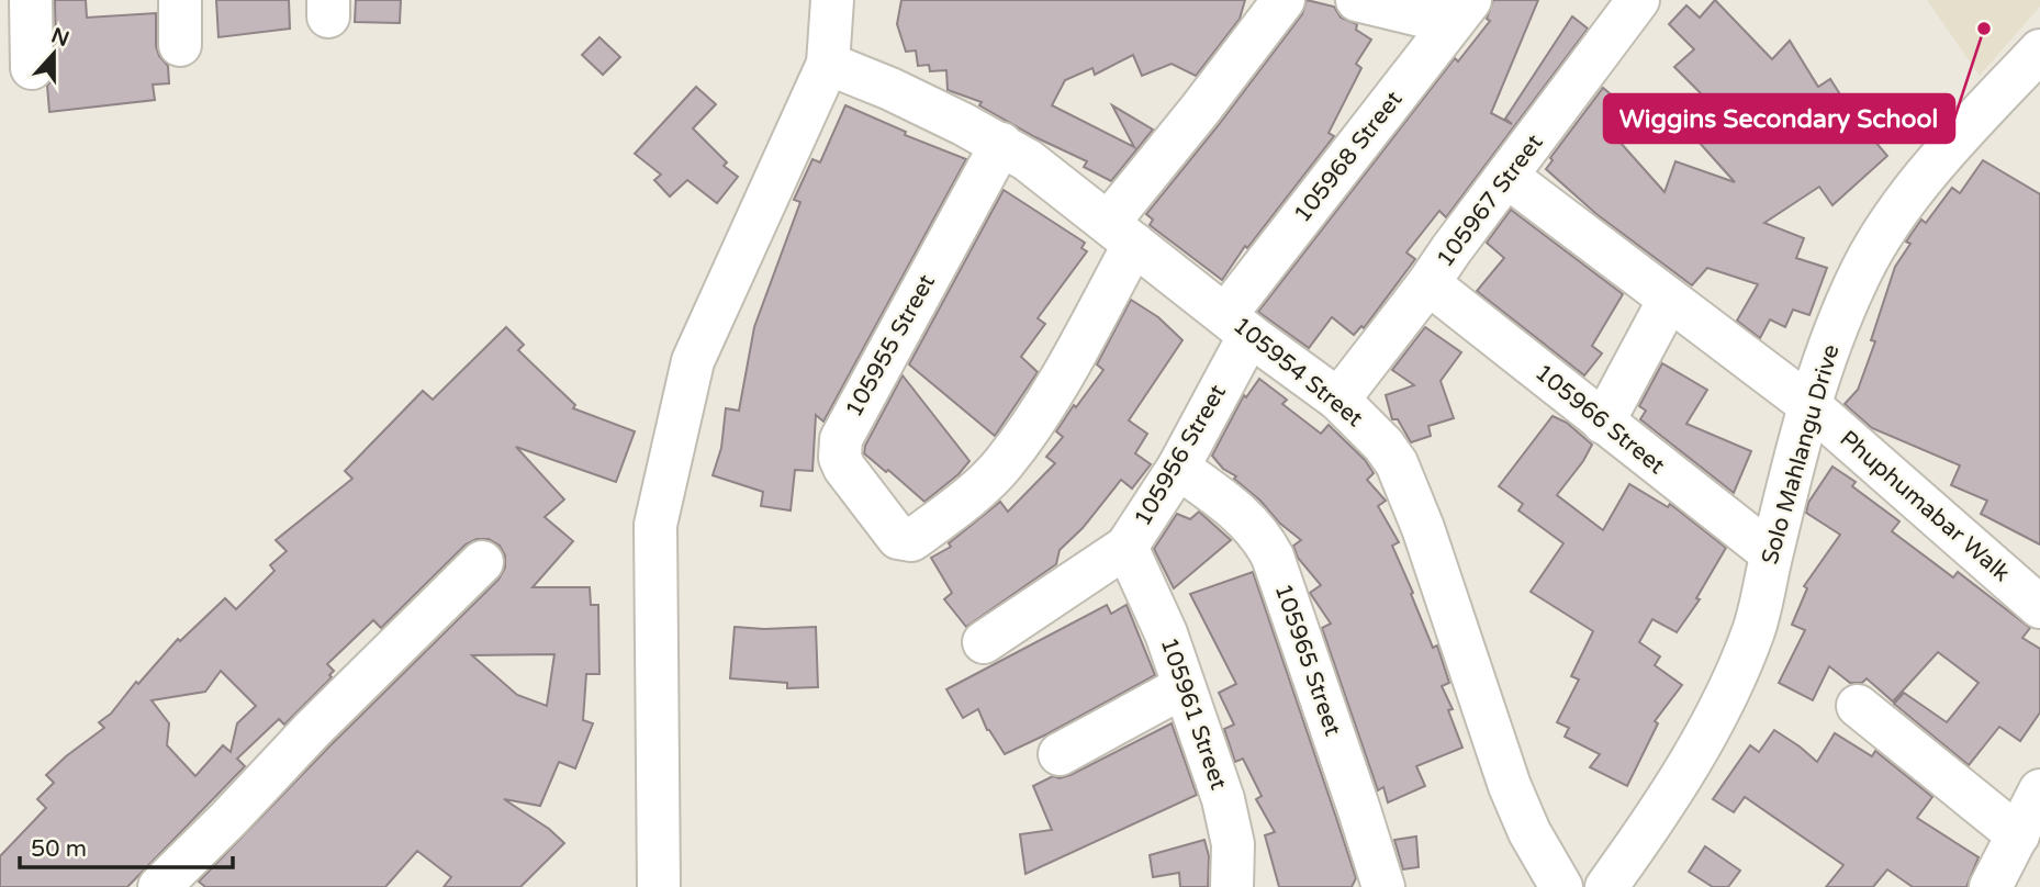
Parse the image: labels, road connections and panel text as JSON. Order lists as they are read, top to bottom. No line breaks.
{"streets":{"street":["105968 Street","105967 Street","105955 Street","105954 Street","105966 Street","Solo Mahlangu Drive","105956 Street","Phuphumabar Walk","105965 Street","105961 Street"]},"crossings":[["105968 Street","105954 Street"],["105968 Street","105956 Street"],["105967 Street","105954 Street"],["105967 Street","105966 Street"],["105955 Street","105954 Street"],["105954 Street","105956 Street"],["105966 Street","Solo Mahlangu Drive"],["Solo Mahlangu Drive","Phuphumabar Walk"],["105956 Street","105965 Street"],["105956 Street","105961 Street"]],"places":["Wiggins Secondary School"],"scale_bar":"50 m","north":"top"}
